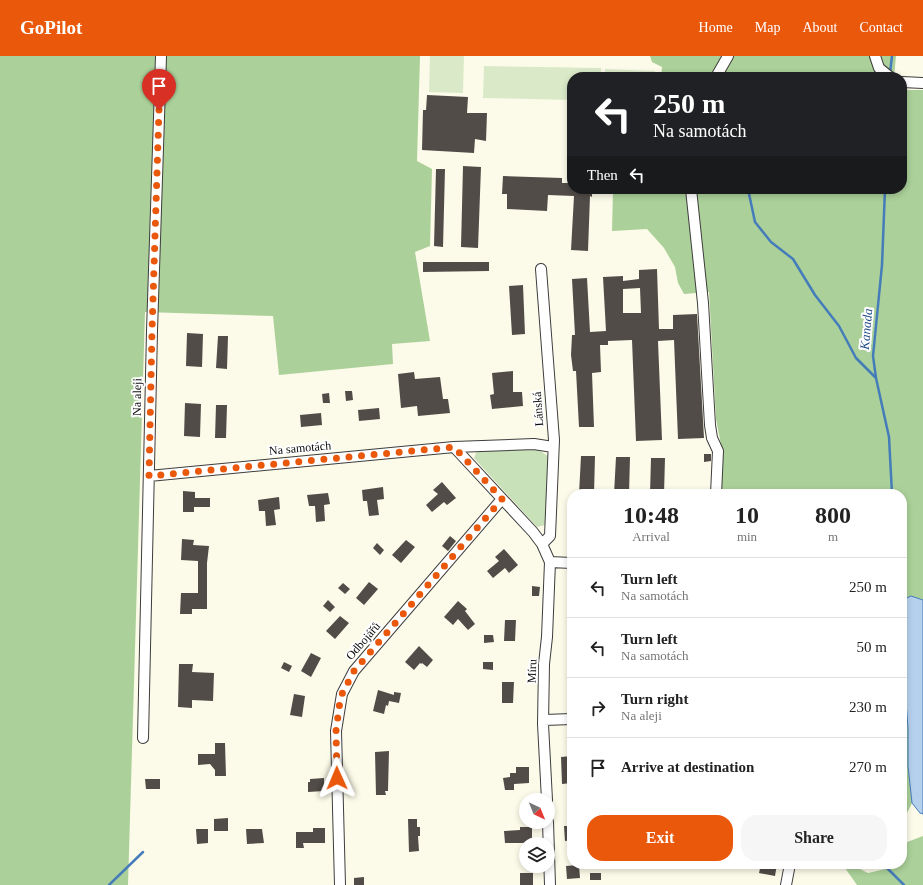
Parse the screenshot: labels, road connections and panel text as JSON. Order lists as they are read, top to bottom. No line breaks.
{"streets":{"street":["Na aleji","Lánská","Na samotách","Odbojářů","Míru"]},"crossings":[["Na aleji","Na samotách"],["Lánská","Na samotách"],["Lánská","Míru"]],"water":["Kanada"],"north":"bottom right","page":{"header":"GoPilot","nav":["Home","Map","About","Contact"],"turn":["250 m","Na samotách"],"then":"Then","eta":["10:48","Arrival","10","min","800","m"],"list":[{"name":"Turn left","note":"Na samotách","value":"250 m"},{"name":"Turn left","note":"Na samotách","value":"50 m"},{"name":"Turn right","note":"Na aleji","value":"230 m"},{"name":"Arrive at destination","value":"270 m"}],"buttons":["Exit","Share"]}}
